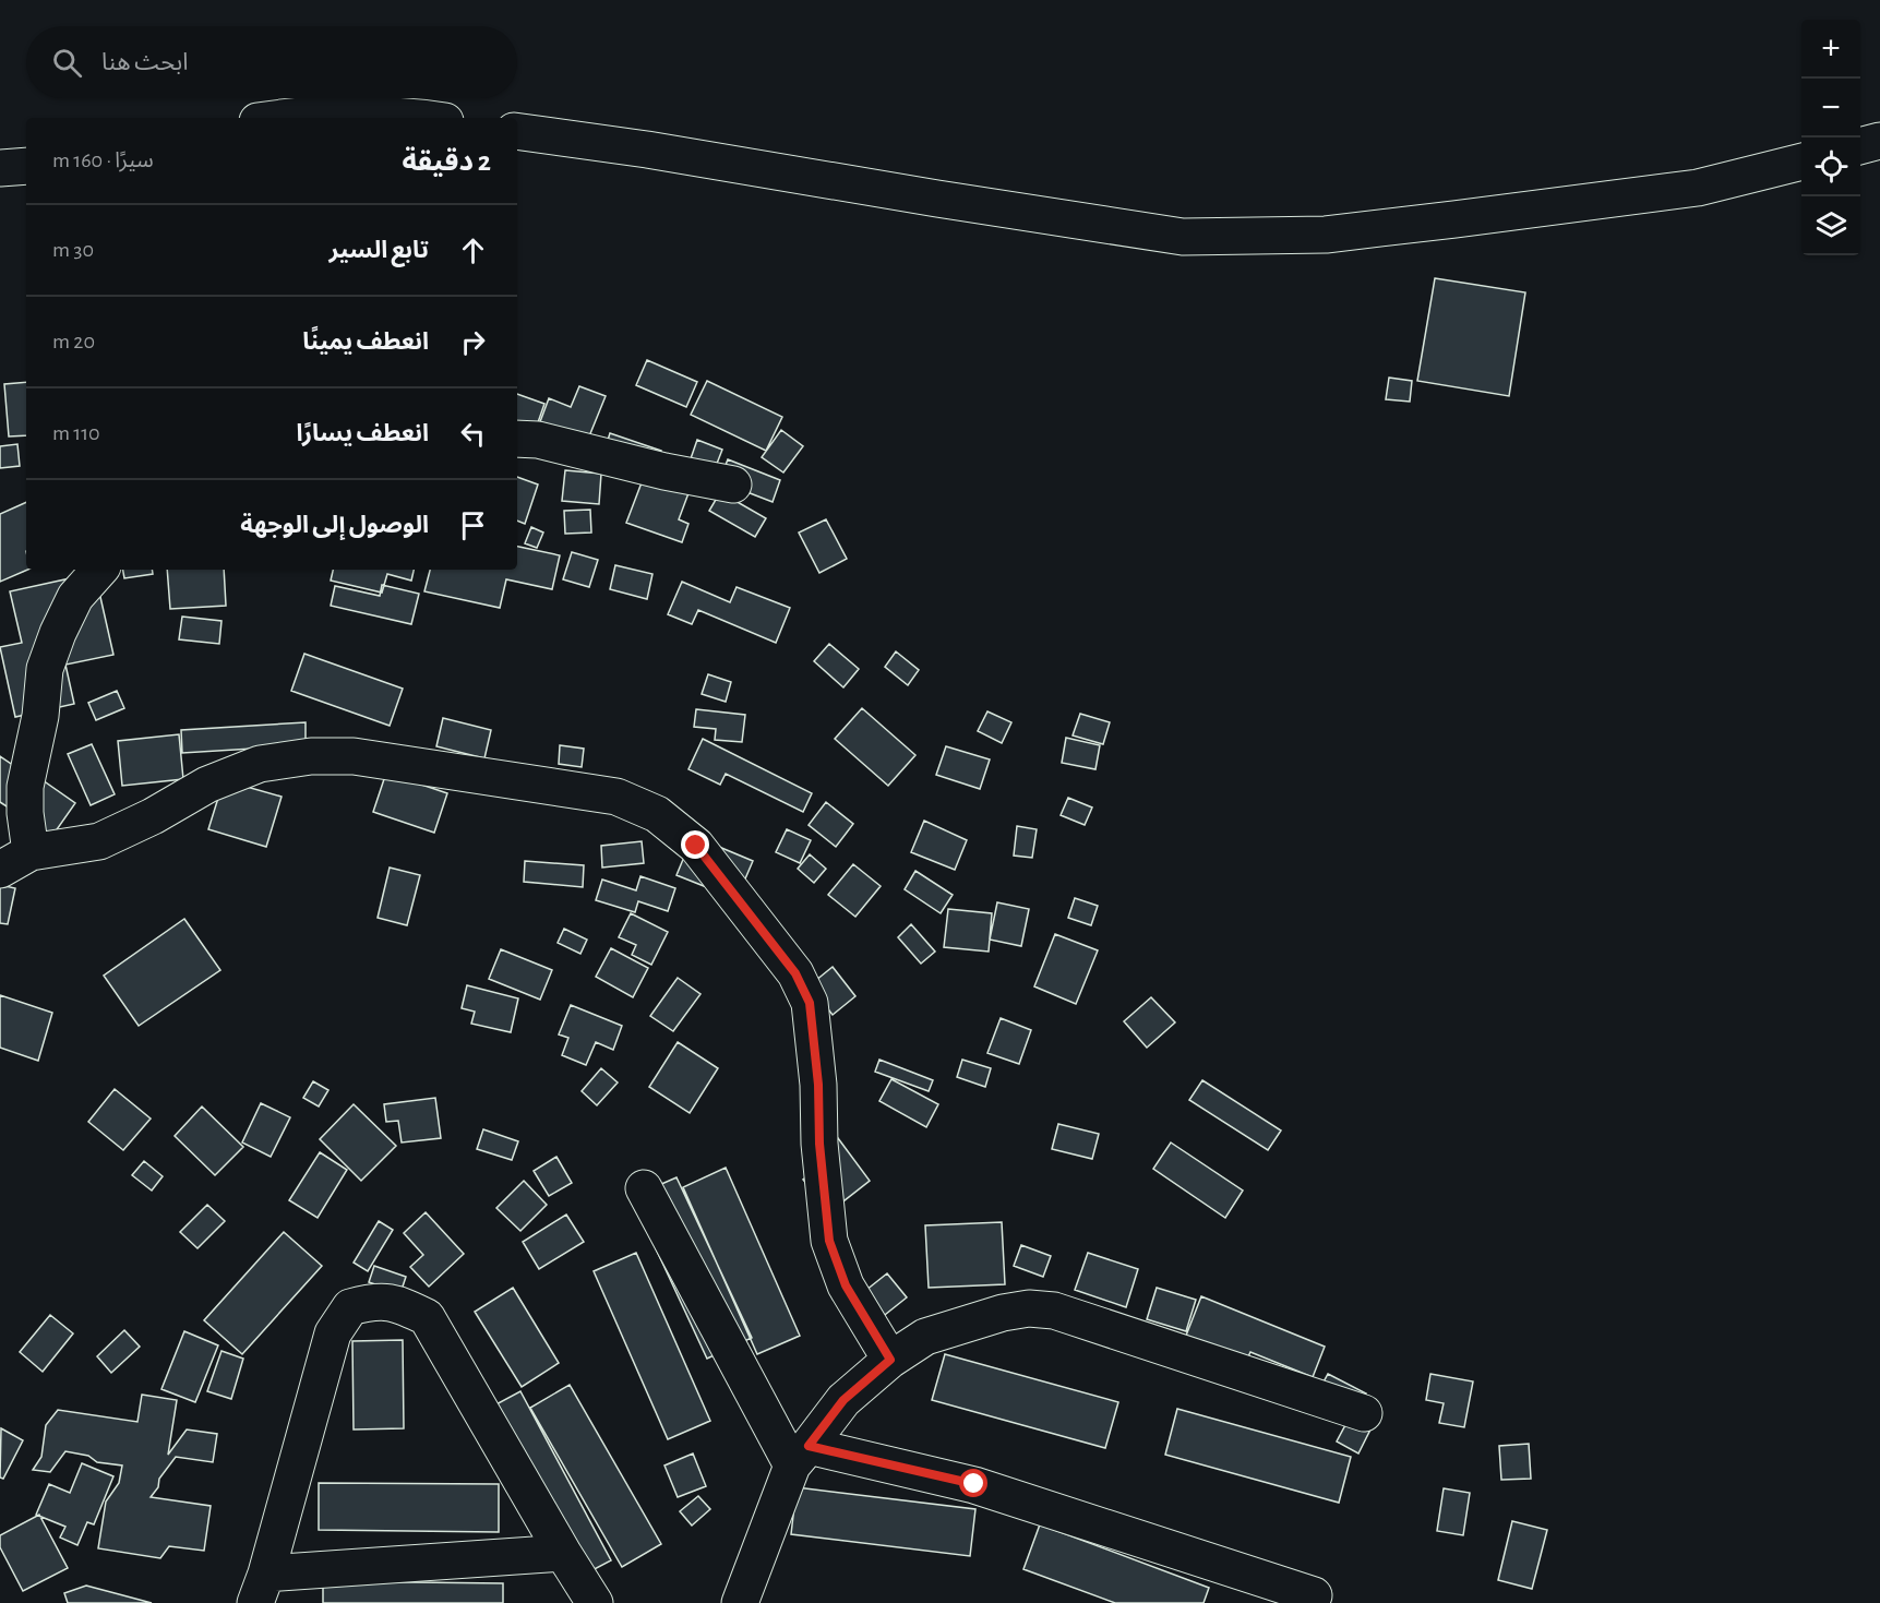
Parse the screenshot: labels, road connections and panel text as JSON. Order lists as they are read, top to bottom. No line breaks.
{"page":{"map_buttons":["+","−"],"search":"ابحث هنا","heading":["2 دقيقة","سيرًا · 160 m"],"list":[["تابع السير","30 m"],["انعطف يمينًا","20 m"],["انعطف يسارًا","110 m"],"الوصول إلى الوجهة"]}}
